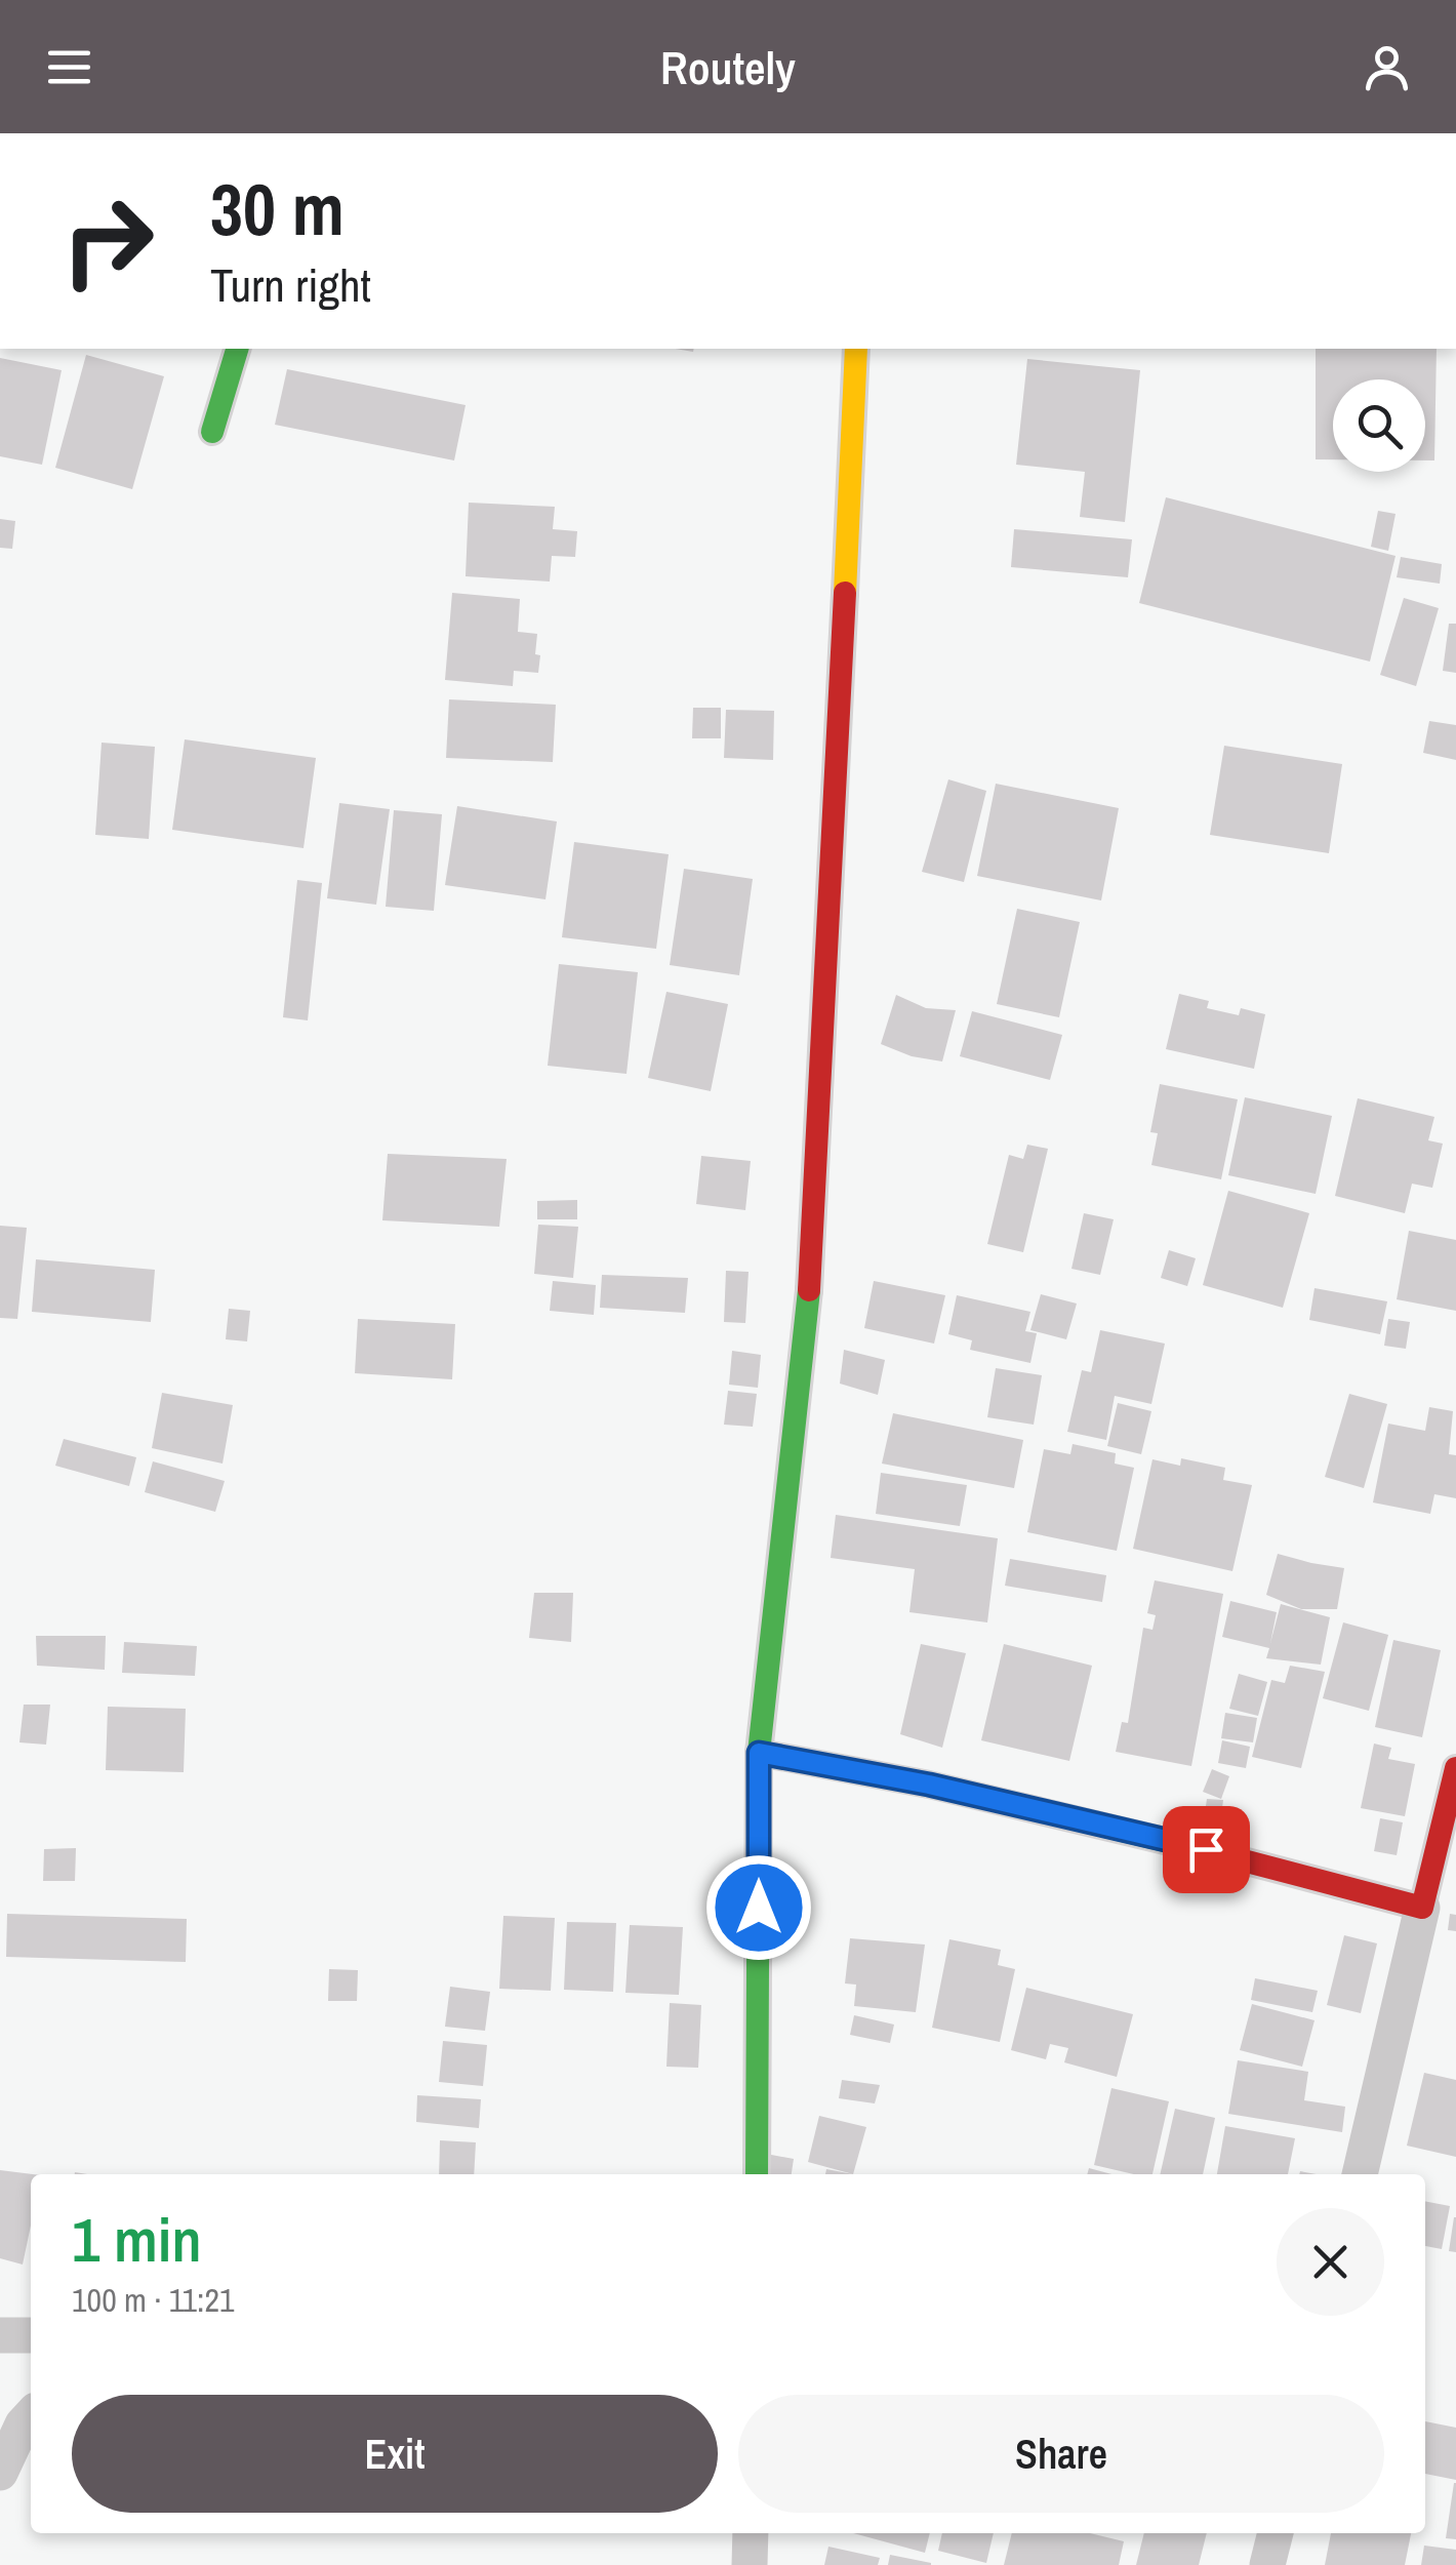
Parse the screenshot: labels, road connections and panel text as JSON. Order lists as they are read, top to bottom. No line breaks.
{"page":{"header":"Routely","turn":["30 m","Turn right"],"heading":["1 min","100 m · 11:21"],"buttons":["Exit","Share"]}}
